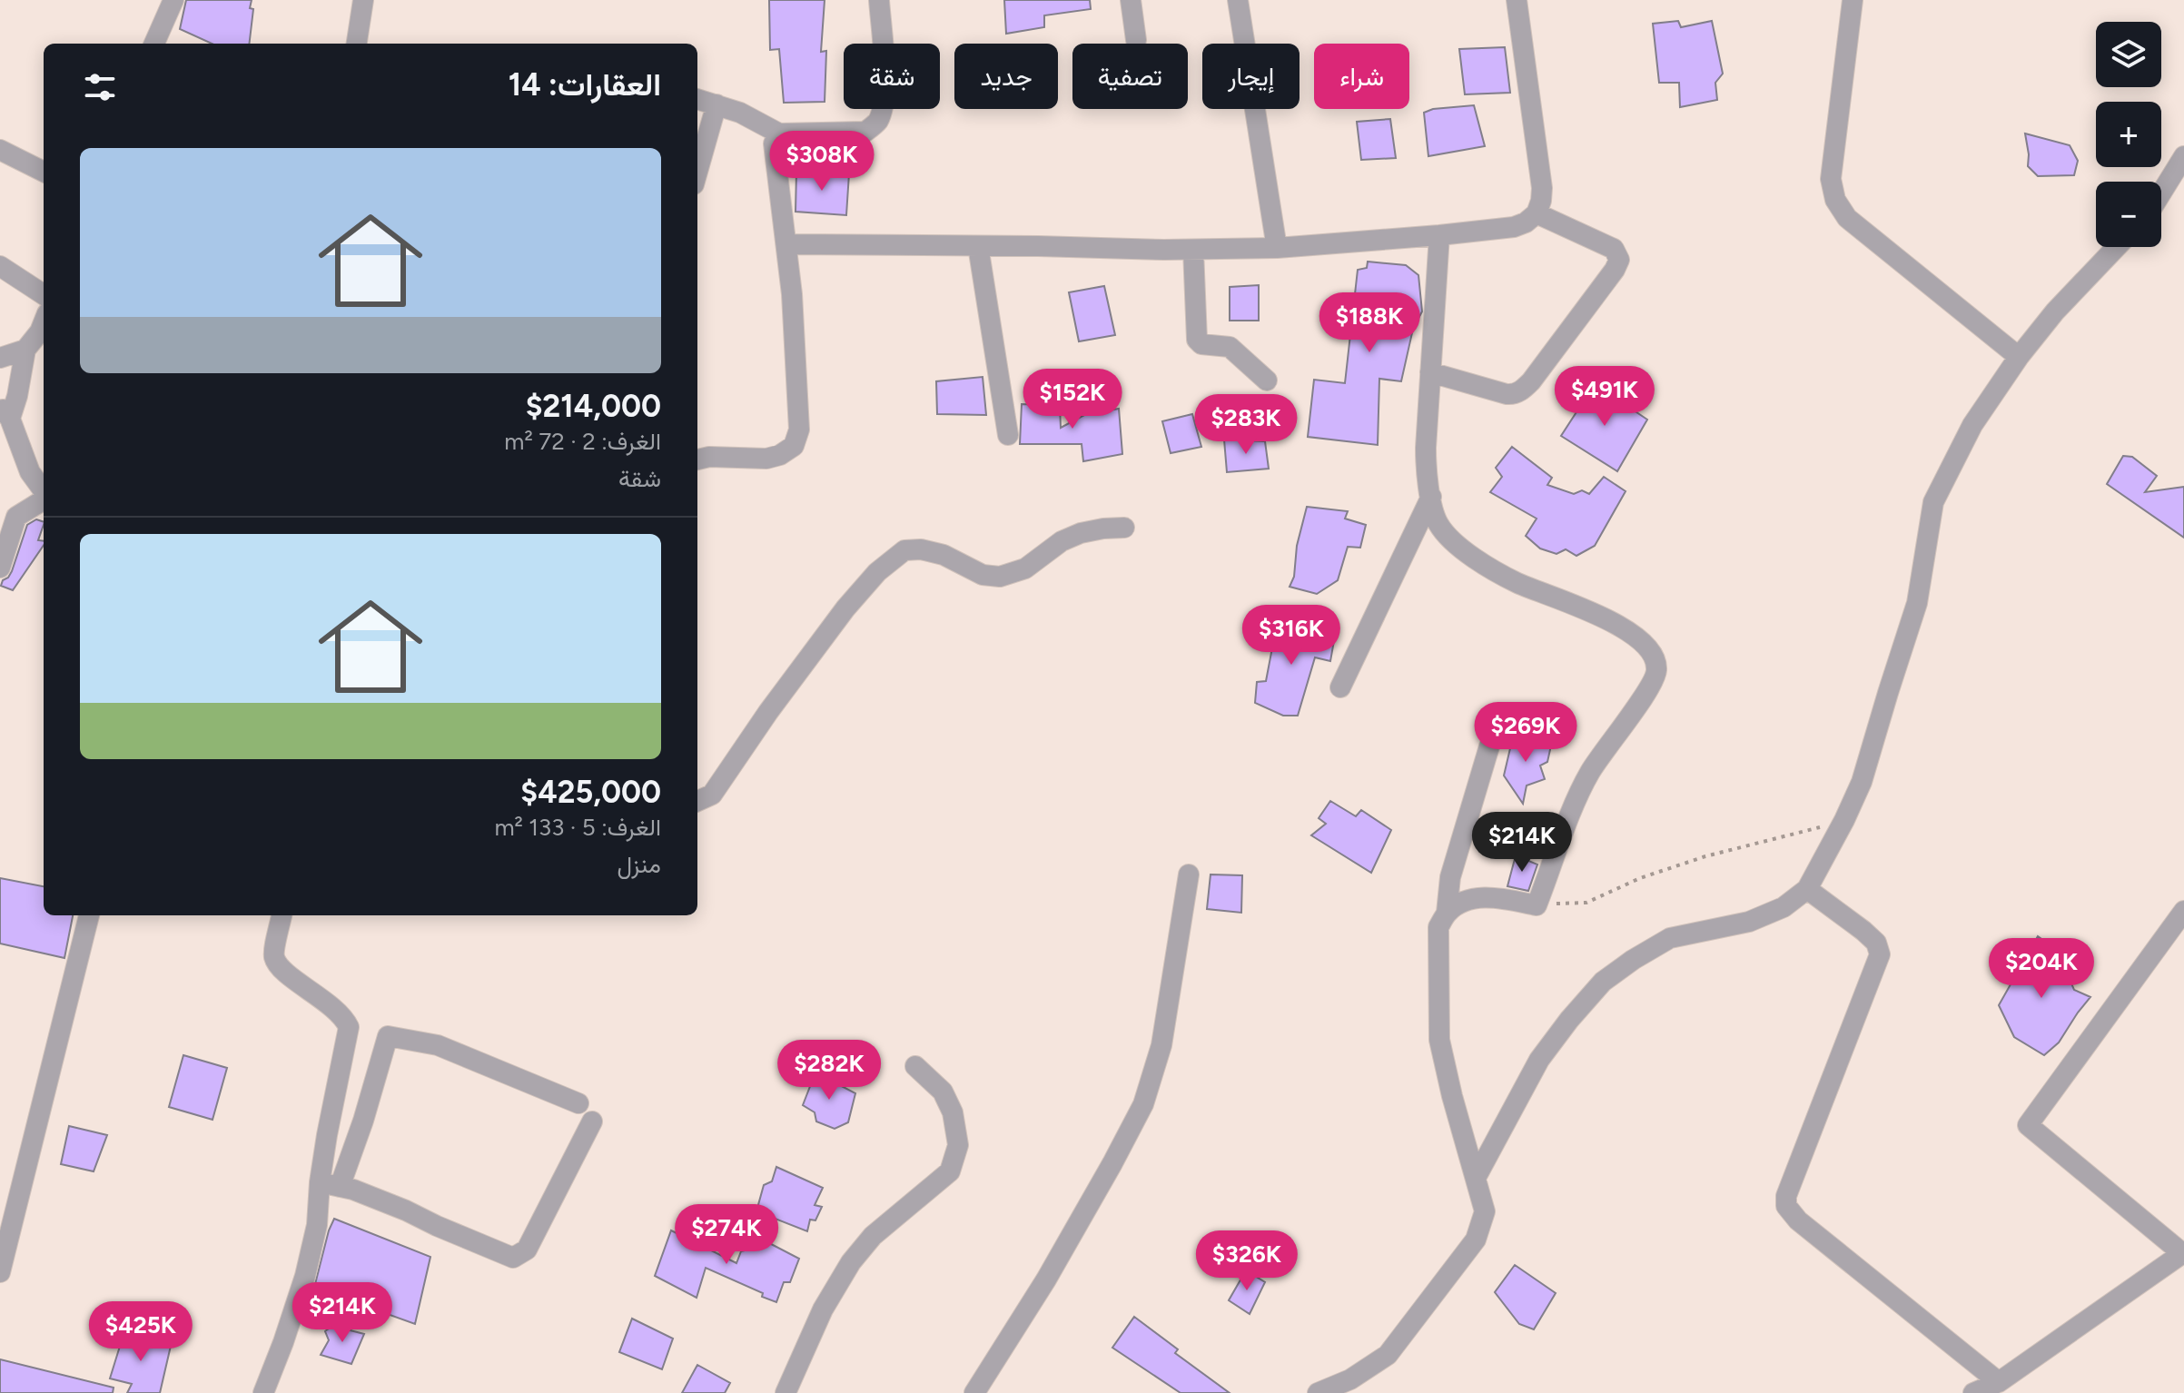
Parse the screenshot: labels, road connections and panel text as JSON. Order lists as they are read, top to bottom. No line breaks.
{"page":{"map_buttons":["+","−"],"chip":["شراء","إيجار","تصفية","جديد","شقة"],"heading":"العقارات: 14","price":["$308K","$188K","$491K","$152K","$283K","$316K","$269K","$214K","$204K","$282K","$274K","$326K","$214K","$425K"],"list":[{"name":"$214,000","note":"الغرف: 2 · 72 m² · شقة"},{"name":"$425,000","note":"الغرف: 5 · 133 m² · منزل"}]}}
